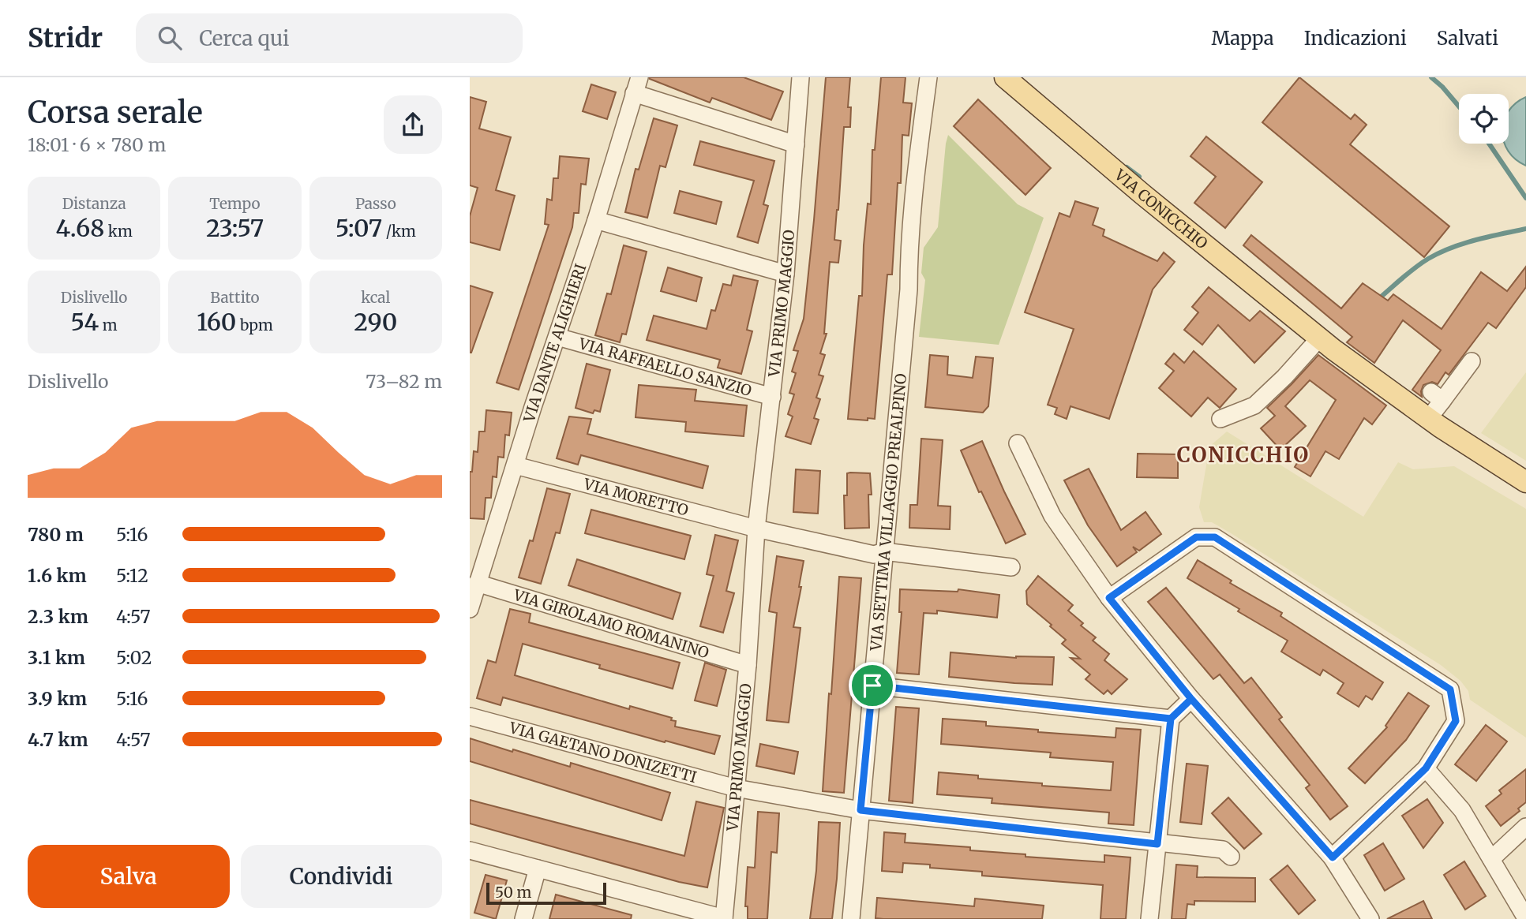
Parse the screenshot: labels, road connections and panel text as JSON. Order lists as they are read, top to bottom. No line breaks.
{"streets":{"main road":["VIA CONICCHIO"],"street":["VIA PRIMO MAGGIO","VIA DANTE ALIGHIERI","VIA RAFFAELLO SANZIO","VIA MORETTO","VIA SETTIMA VILLAGGIO PREALPINO","VIA GIROLAMO ROMANINO","VIA GAETANO DONIZETTI"]},"crossings":[["VIA PRIMO MAGGIO","VIA RAFFAELLO SANZIO"],["VIA PRIMO MAGGIO","VIA MORETTO"],["VIA PRIMO MAGGIO","VIA GIROLAMO ROMANINO"],["VIA PRIMO MAGGIO","VIA GAETANO DONIZETTI"],["VIA DANTE ALIGHIERI","VIA RAFFAELLO SANZIO"],["VIA DANTE ALIGHIERI","VIA MORETTO"],["VIA DANTE ALIGHIERI","VIA GIROLAMO ROMANINO"],["VIA SETTIMA VILLAGGIO PREALPINO","VIA GAETANO DONIZETTI"]],"districts":["CONICCHIO"],"scale_bar":"50 m","page":{"header":"Stridr","search":"Cerca qui","nav":["Mappa","Indicazioni","Salvati"],"heading":["Corsa serale","18:01 · 6 × 780 m"],"stats":[["Distanza","4.68 km"],["Tempo","23:57"],["Passo","5:07 /km"],["Dislivello","54 m"],["Battito","160 bpm"],["kcal","290"]],"chart":["Dislivello","73–82 m"],"list":[{"name":"780 m","note":"5:16"},{"name":"1.6 km","note":"5:12"},{"name":"2.3 km","note":"4:57"},{"name":"3.1 km","note":"5:02"},{"name":"3.9 km","note":"5:16"},{"name":"4.7 km","note":"4:57"}],"buttons":["Salva","Condividi"],"scale":"50 m"}}
